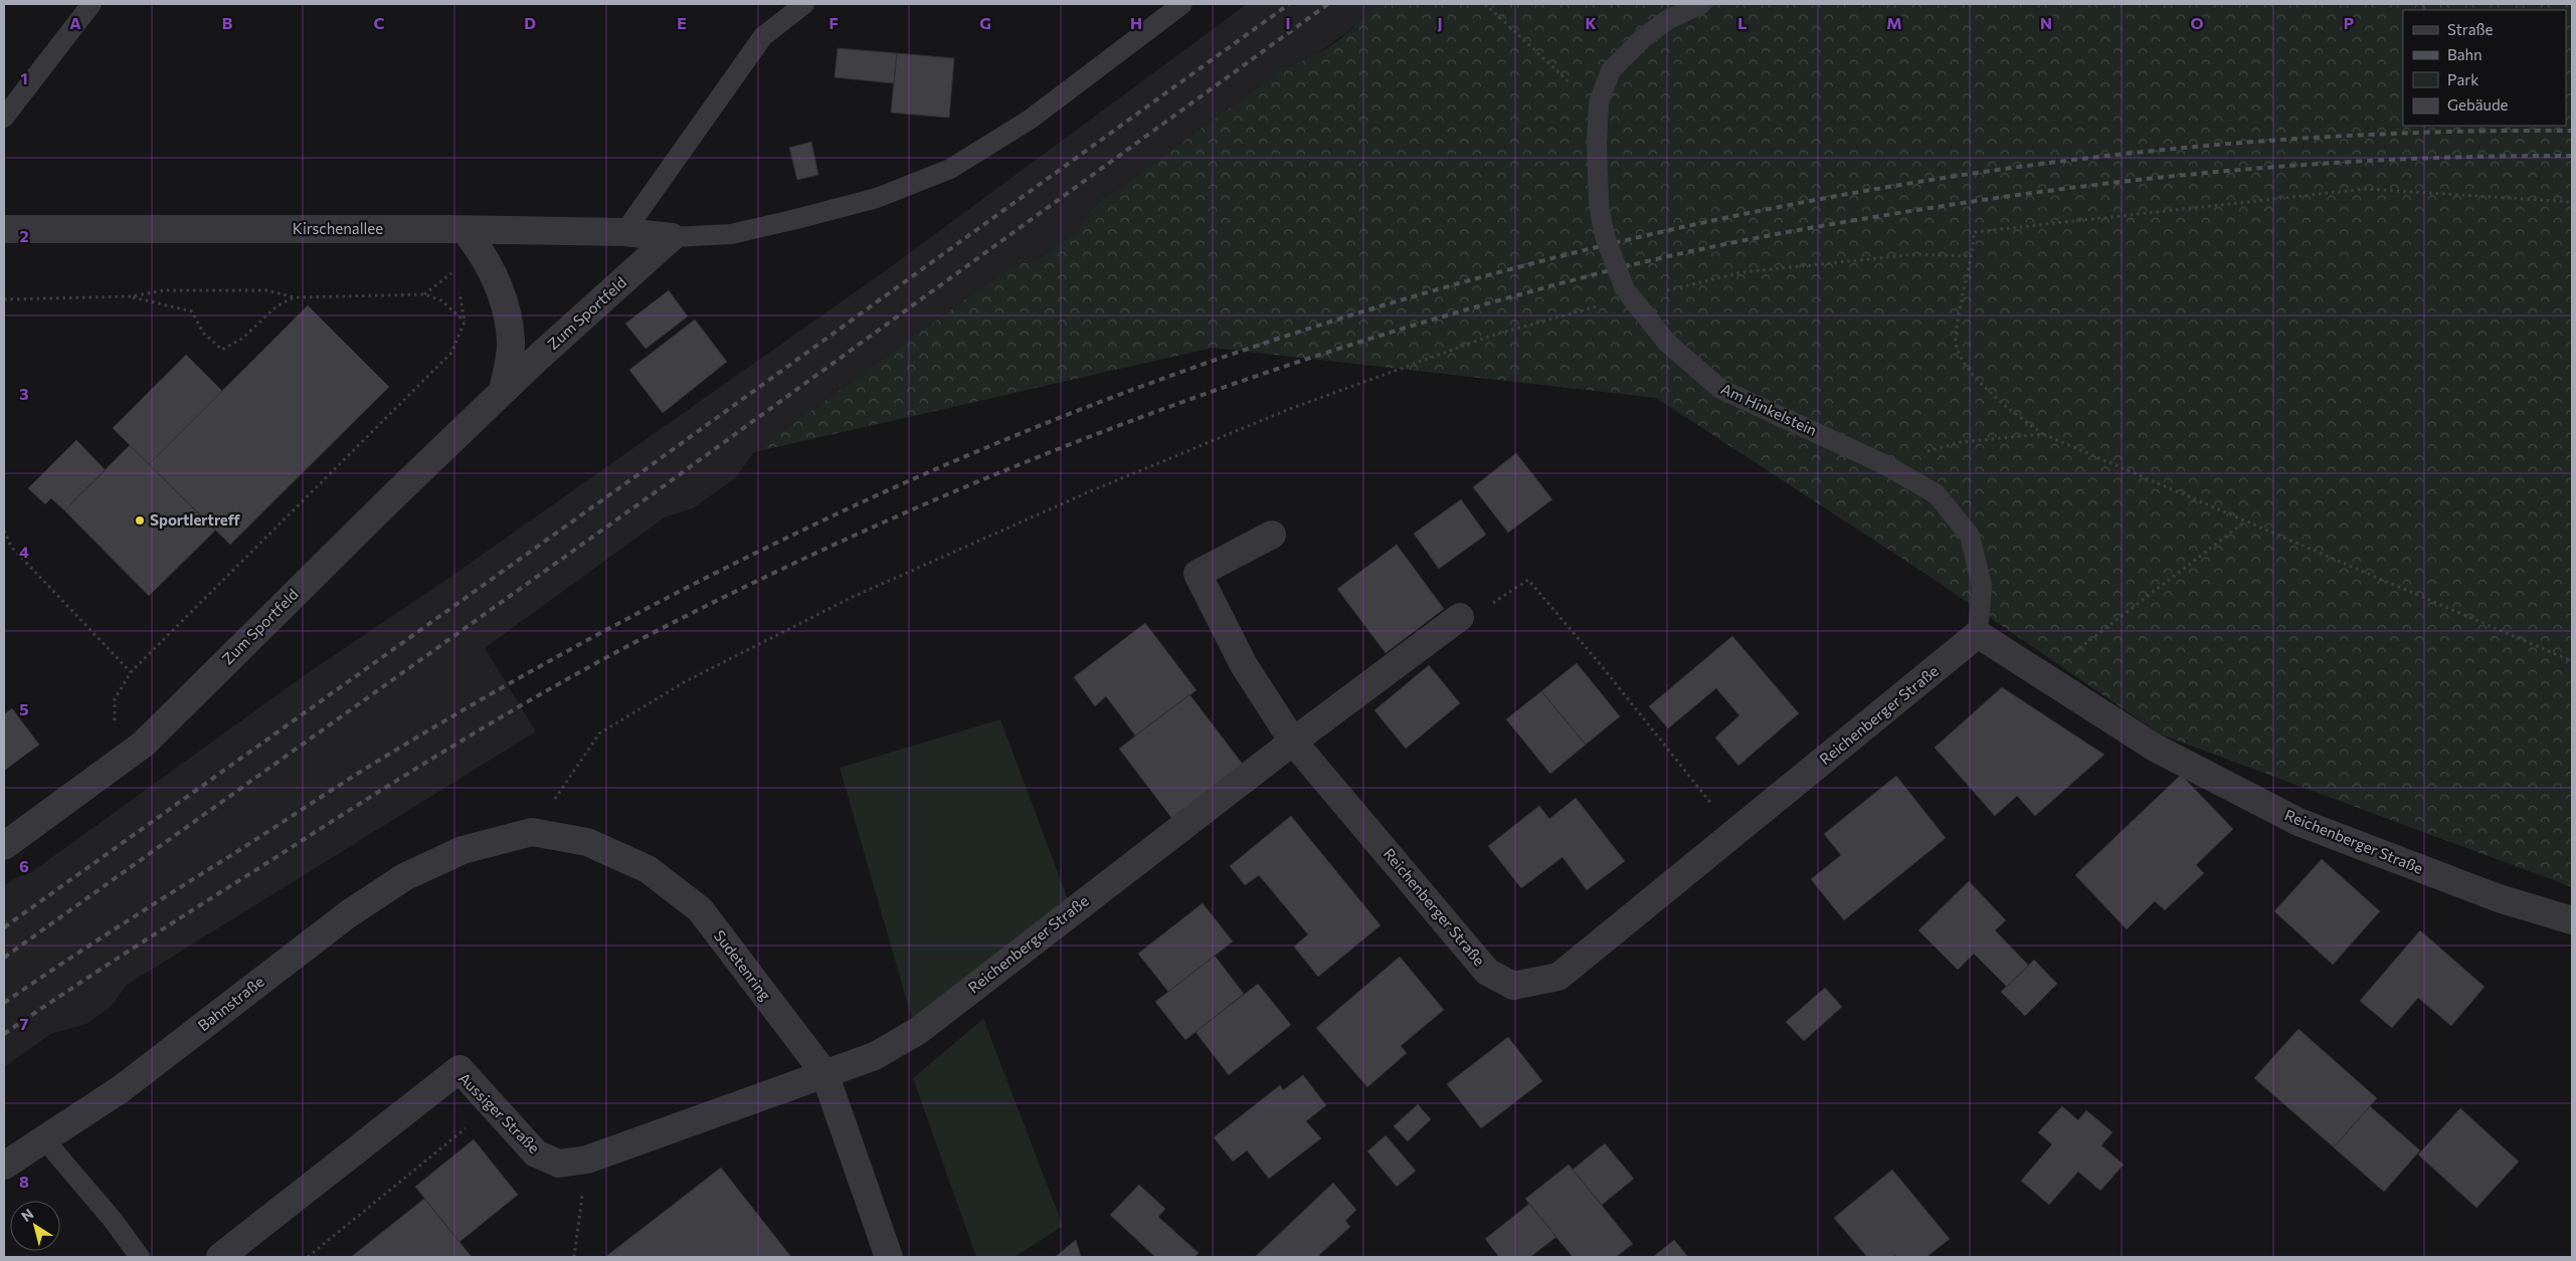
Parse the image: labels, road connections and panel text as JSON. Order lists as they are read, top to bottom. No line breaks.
{"streets":{"street":["Kirschenallee","Zum Sportfeld","Reichenberger Straße","Sudetenring","Bahnstraße","Aussiger Straße"],"lane":["Am Hinkelstein"]},"crossings":[["Kirschenallee","Zum Sportfeld"],["Am Hinkelstein","Reichenberger Straße"],["Reichenberger Straße","Sudetenring"],["Reichenberger Straße","Aussiger Straße"],["Sudetenring","Bahnstraße"],["Sudetenring","Aussiger Straße"]],"places":["Sportlertreff"],"legend":["Straße","Bahn","Park","Gebäude"],"north":"top left","grid":{"columns":["A","B","C","D","E","F","G","H","I","J","K","L","M","N","O","P"],"rows":["1","2","3","4","5","6","7","8"]}}
